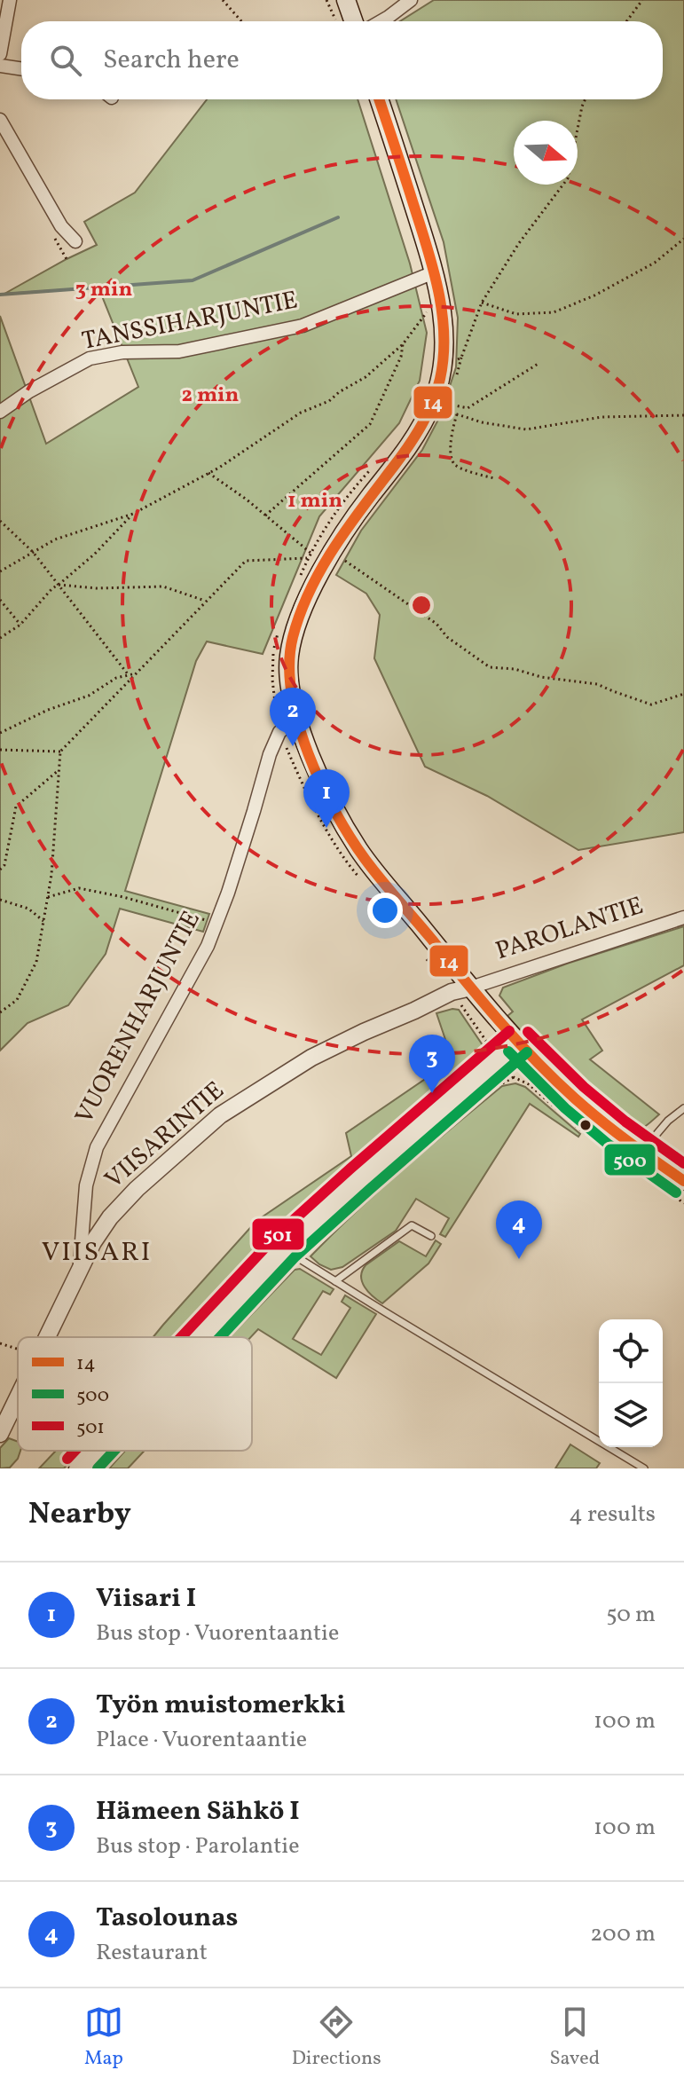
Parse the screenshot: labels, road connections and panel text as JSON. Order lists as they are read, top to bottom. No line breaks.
{"streets":{"street":["TANSSIHARJUNTIE","PAROLANTIE","VUORENHARJUNTIE","VIISARINTIE"]},"crossings":[["PAROLANTIE","VIISARINTIE"],["VUORENHARJUNTIE","VIISARINTIE"]],"districts":["VIISARI"],"lines":["transit line 14","transit line 501","transit line 500"],"legend":["14","500","501"],"north":"right","page":{"search":"Search here","pins":["2","1","3","4"],"heading":["Nearby","4 results"],"list":[{"mark":"1","name":"Viisari I","note":"Bus stop · Vuorentaantie","value":"50 m"},{"mark":"2","name":"Työn muistomerkki","note":"Place · Vuorentaantie","value":"100 m"},{"mark":"3","name":"Hämeen Sähkö I","note":"Bus stop · Parolantie","value":"100 m"},{"mark":"4","name":"Tasolounas","note":"Restaurant","value":"200 m"}],"nav":["Map","Directions","Saved"]},"rings":["3 min","2 min","1 min"]}
